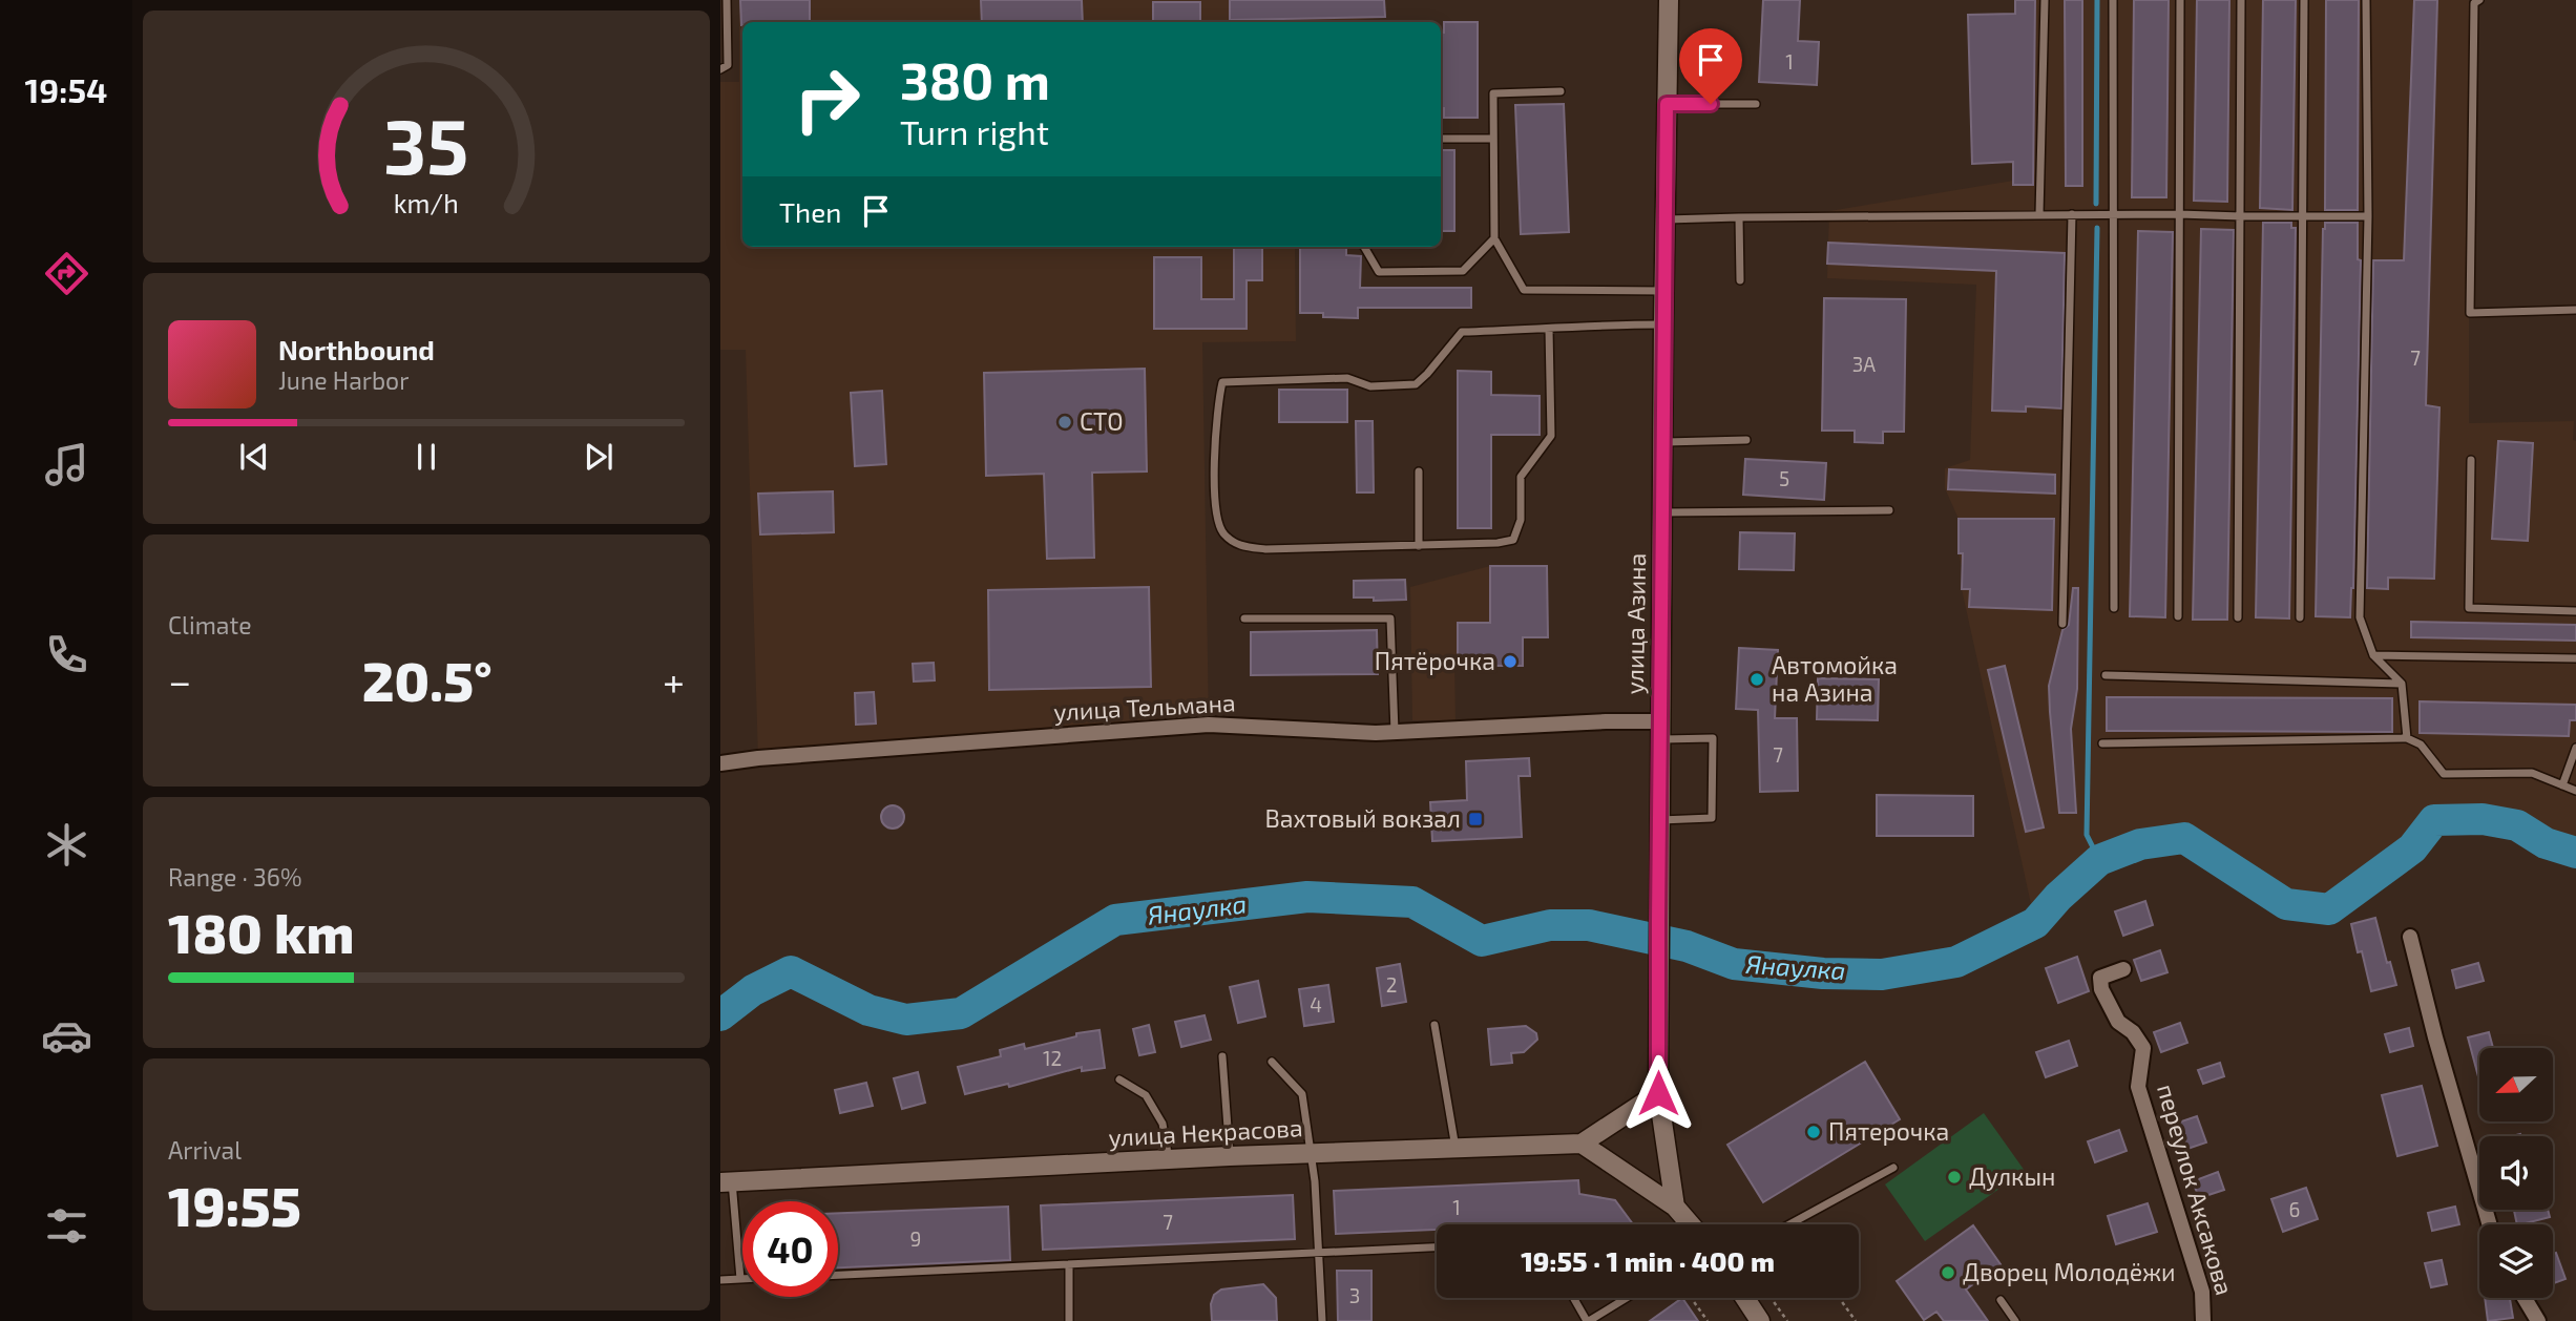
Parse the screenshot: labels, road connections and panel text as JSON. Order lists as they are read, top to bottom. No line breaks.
{"streets":{"street":["улица Азина","улица Тельмана","улица Некрасова","переулок Аксакова"]},"crossings":[["улица Азина","улица Тельмана"]],"water":["Янаулка"],"places":{"other":["СТО","Пятёрочка","Автомойка на Азина","Пятерочка","Дулкын","Дворец Молодёжи"],"transit":["Вахтовый вокзал"]},"house_numbers":["1","7","3А","5","7","2","4","12","1","6","7","9","3"],"north":"left","page":{"tabs":"19:54","turn":["380 m","Turn right"],"then":"Then","song":["Northbound","June Harbor"],"tile":["Climate",["Range · 36%","180 km"],["Arrival","19:55"]],"heat":["−","20.5°","+"],"limit":"40","trip":"19:55 · 1 min · 400 m","gauge":["35","km/h"]}}
